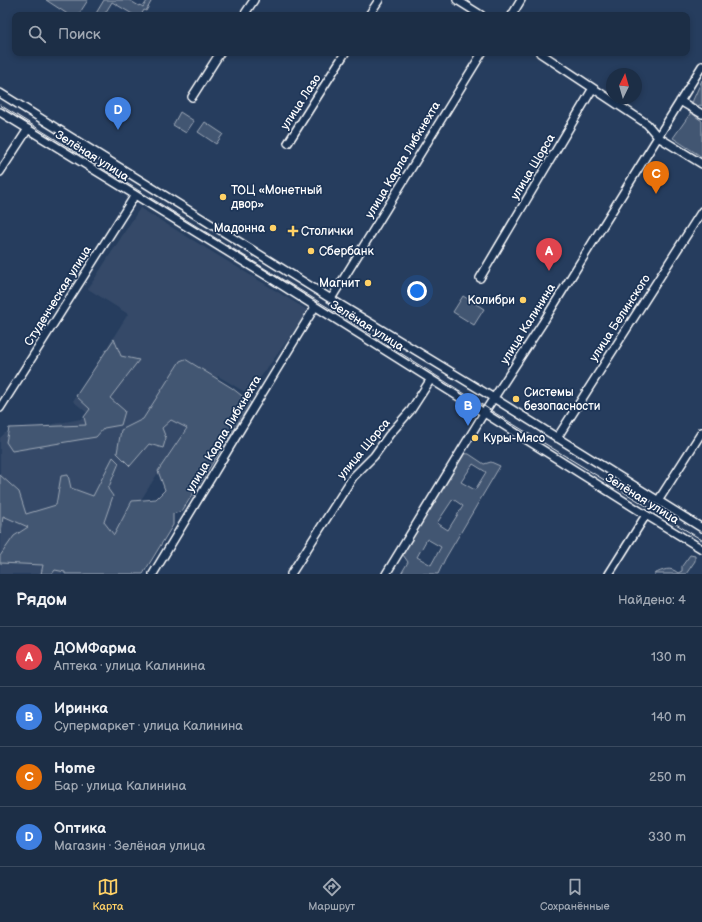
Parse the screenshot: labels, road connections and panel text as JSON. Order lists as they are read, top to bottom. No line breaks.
{"streets":{"street":["улица Лазо","Зелёная улица","улица Карла Либкнехта","улица Щорса","Студенческая улица","улица Белинского","улица Калинина"]},"crossings":[["Зелёная улица","улица Карла Либкнехта"],["Зелёная улица","улица Щорса"],["Зелёная улица","Студенческая улица"],["Зелёная улица","улица Белинского"],["Зелёная улица","улица Калинина"]],"places":{"other":["ТОЦ «Монетный двор»","Мадонна","Сбербанк","Магнит","Колибри","Системы безопасности","Куры-Мясо"],"health":["Столички"]},"north":"top","page":{"search":"Поиск","pins":["D","C","A","B"],"heading":["Рядом","Найдено: 4"],"list":[{"mark":"A","name":"ДОМФарма","note":"Аптека · улица Калинина","value":"130 m"},{"mark":"B","name":"Иринка","note":"Супермаркет · улица Калинина","value":"140 m"},{"mark":"C","name":"Home","note":"Бар · улица Калинина","value":"250 m"},{"mark":"D","name":"Оптика","note":"Магазин · Зелёная улица","value":"330 m"}],"nav":["Карта","Маршрут","Сохранённые"]}}
